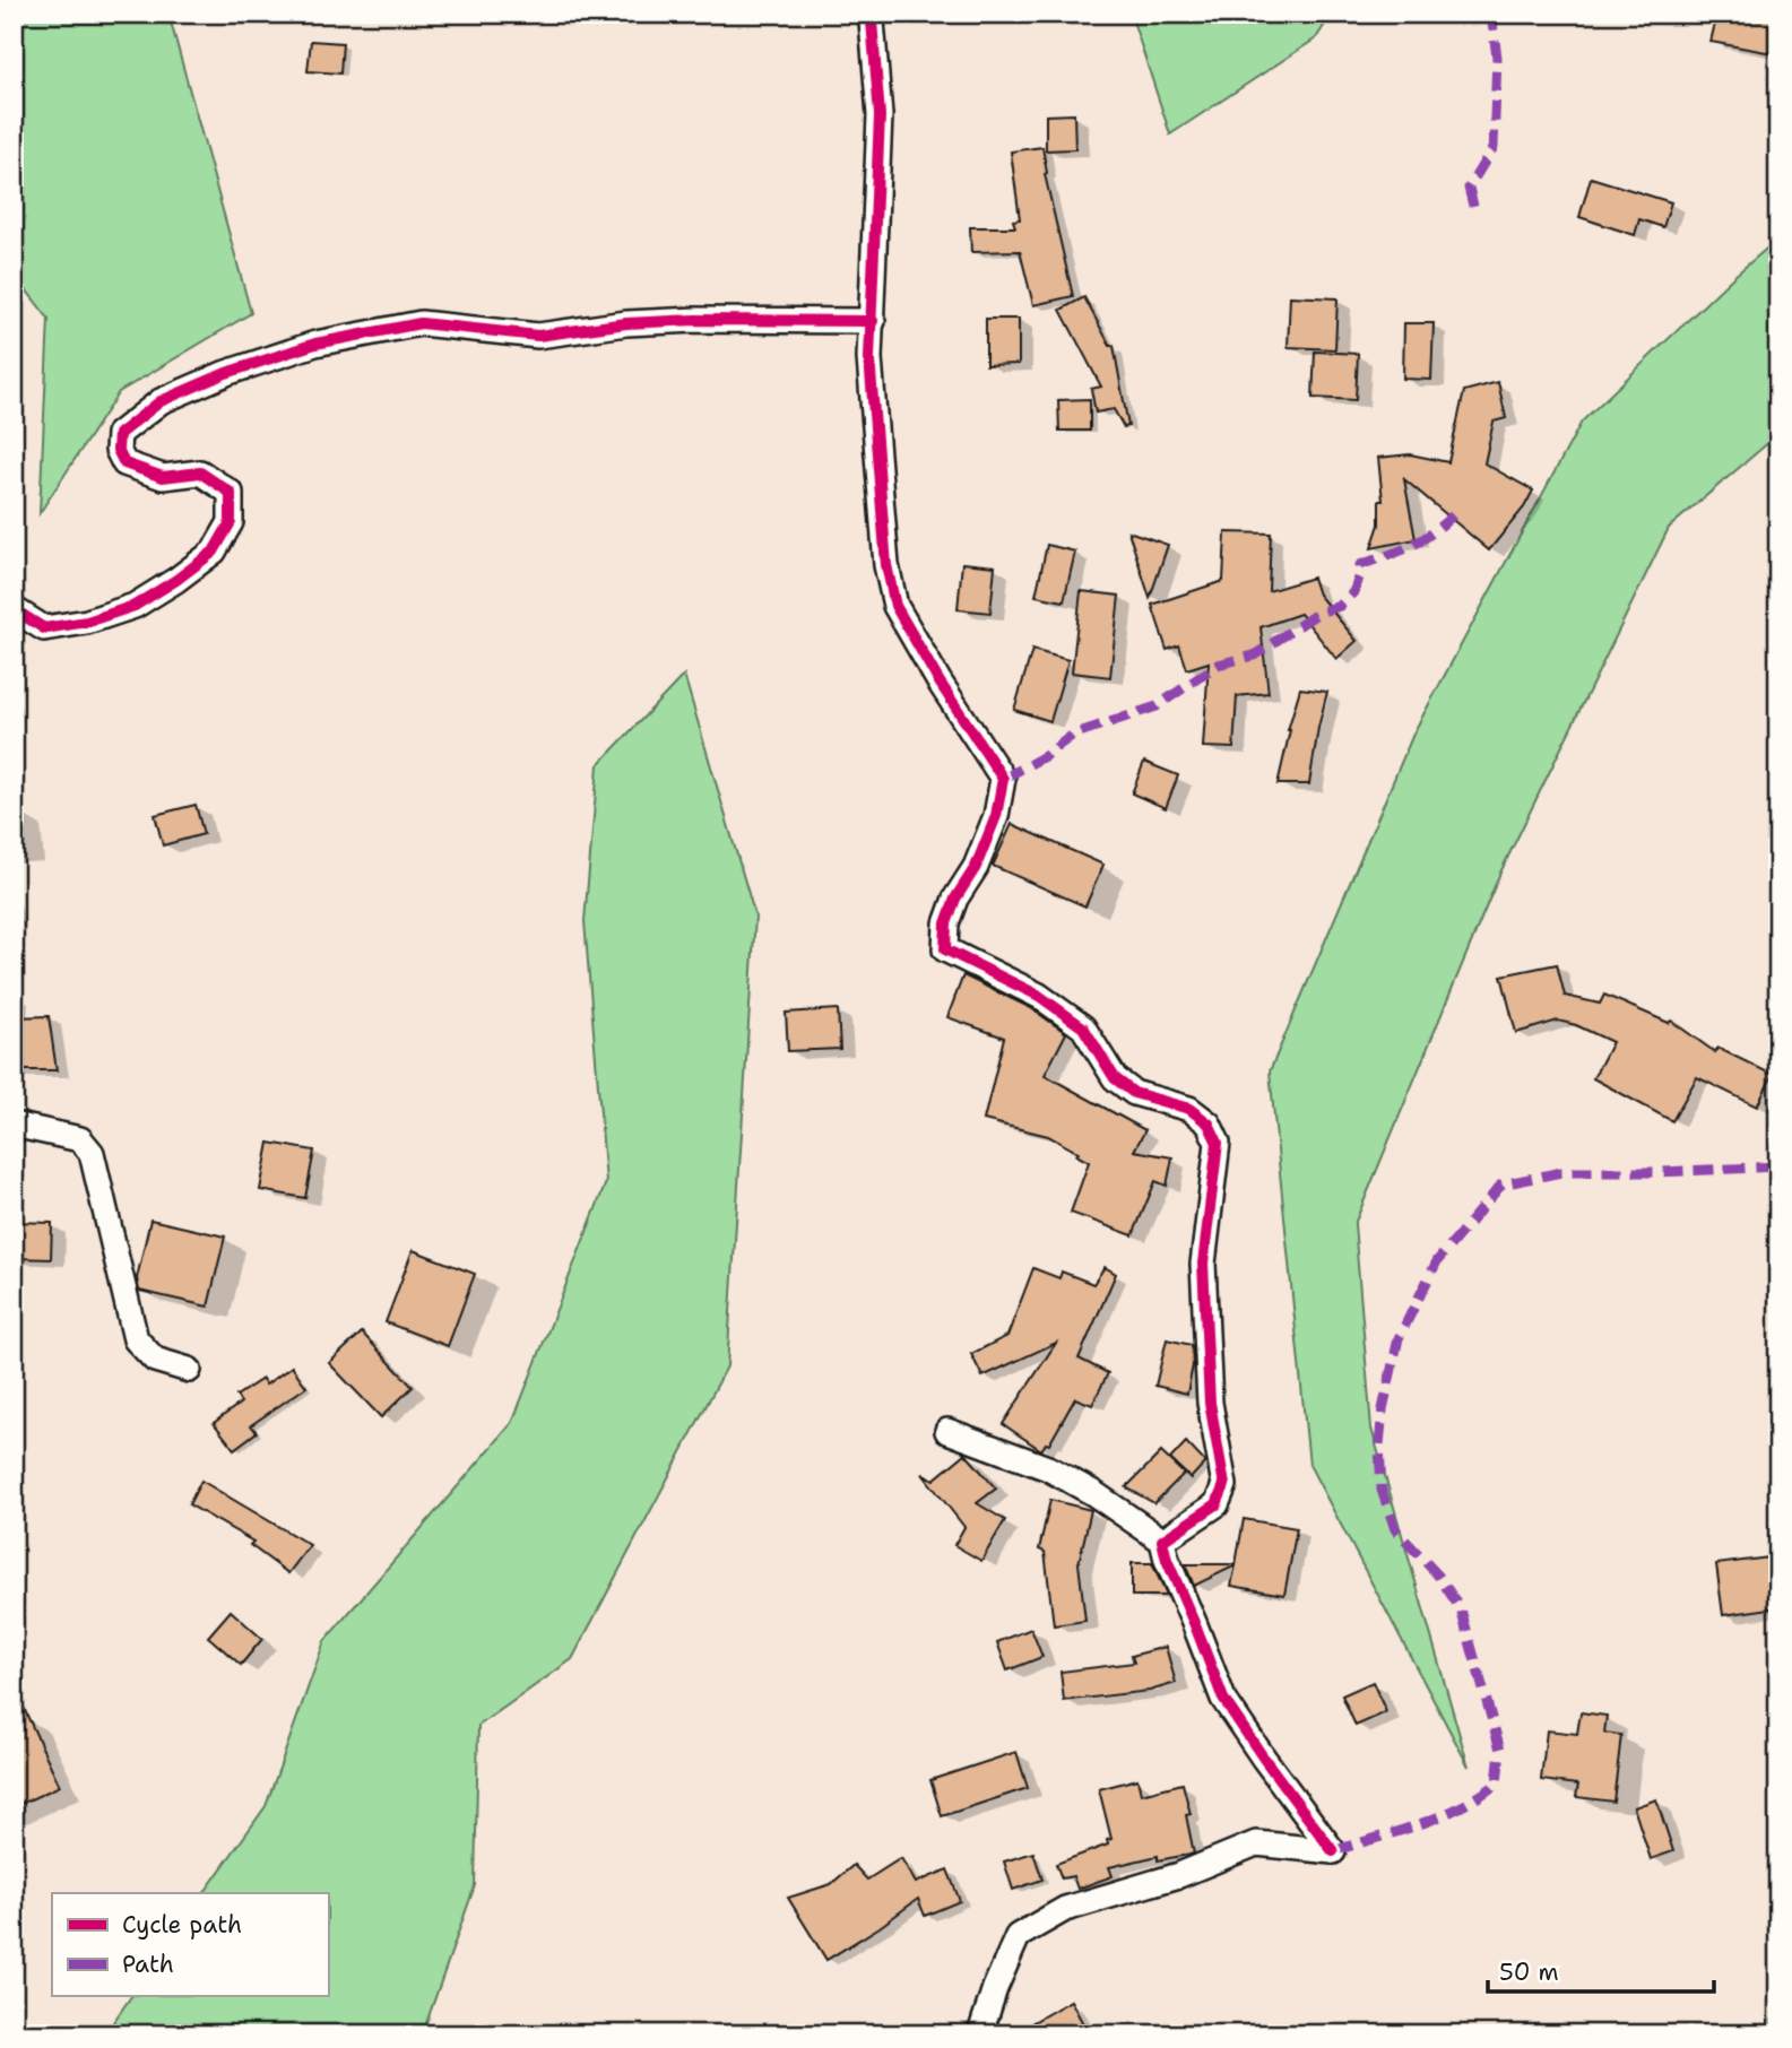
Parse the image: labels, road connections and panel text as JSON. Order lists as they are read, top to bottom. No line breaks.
{"legend":["Cycle path","Path"],"scale_bar":"50 m"}
